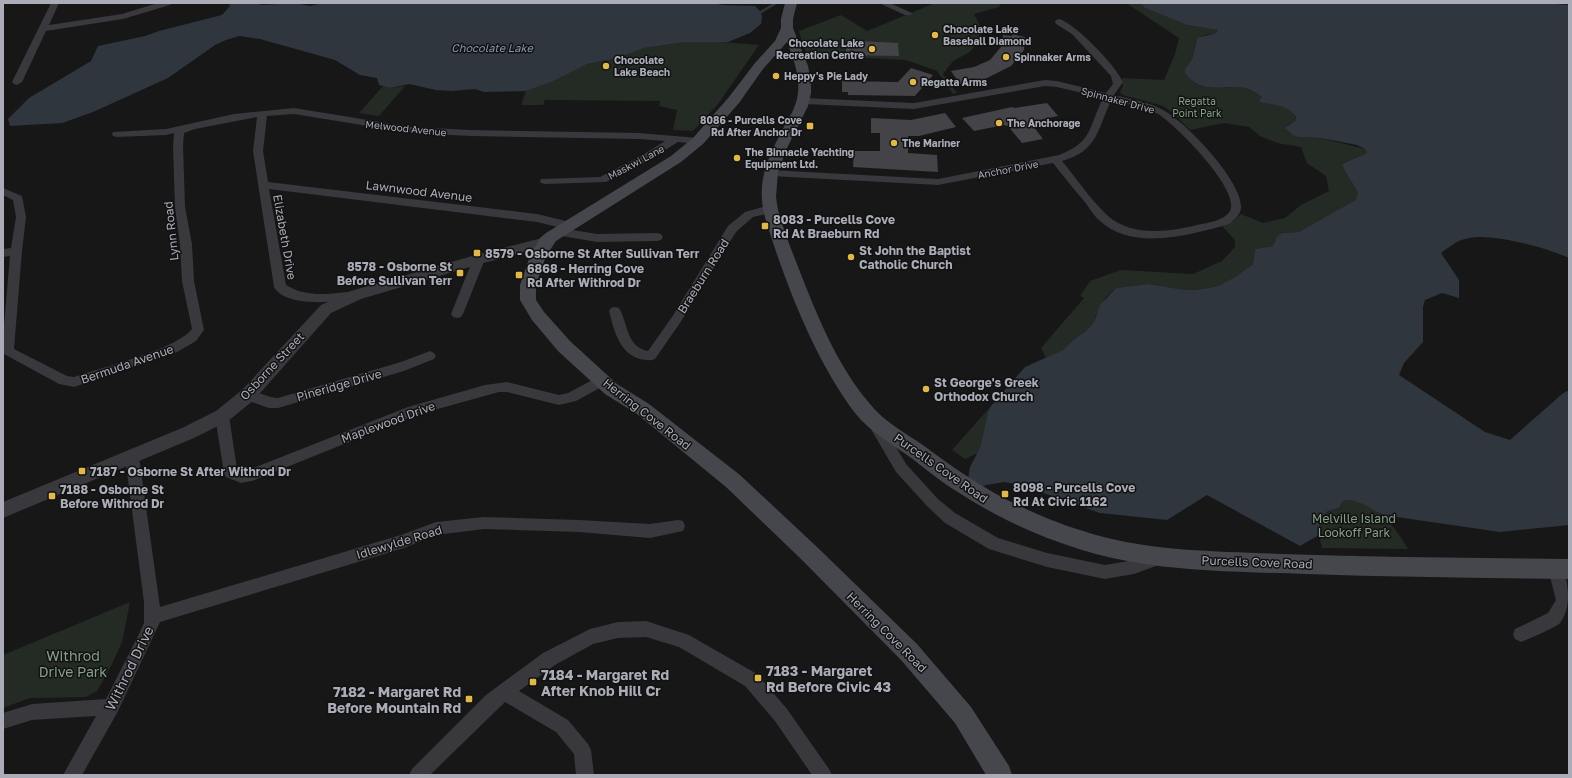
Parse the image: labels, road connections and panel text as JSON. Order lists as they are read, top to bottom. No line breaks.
{"streets":{"main road":["Herring Cove Road","Purcells Cove Road"],"street":["Spinnaker Drive","Melwood Avenue","Maskwi Lane","Anchor Drive","Lawnwood Avenue","Lynn Road","Elizabeth Drive","Braeburn Road","Bermuda Avenue","Osborne Street","Pineridge Drive","Maplewood Drive","Idlewylde Road","Withrod Drive"]},"crossings":[["Spinnaker Drive","Anchor Drive"],["Spinnaker Drive","Purcells Cove Road"],["Melwood Avenue","Maskwi Lane"],["Melwood Avenue","Lynn Road"],["Melwood Avenue","Elizabeth Drive"],["Anchor Drive","Purcells Cove Road"],["Lawnwood Avenue","Elizabeth Drive"],["Lawnwood Avenue","Osborne Street"],["Lawnwood Avenue","Herring Cove Road"],["Lynn Road","Bermuda Avenue"],["Elizabeth Drive","Osborne Street"],["Braeburn Road","Purcells Cove Road"],["Osborne Street","Pineridge Drive"],["Osborne Street","Herring Cove Road"],["Osborne Street","Maplewood Drive"],["Osborne Street","Withrod Drive"],["Herring Cove Road","Maplewood Drive"],["Idlewylde Road","Withrod Drive"]],"water":["Chocolate Lake"],"parks":["Regatta Point Park","Melville Island Lookoff Park","Withrod Drive Park"],"places":{"other":["Chocolate Lake Baseball Diamond","Chocolate Lake Recreation Centre","Spinnaker Arms","Chocolate Lake Beach","Heppy's Pie Lady","Regatta Arms","The Anchorage","The Mariner","The Binnacle Yachting Equipment Ltd.","St John the Baptist Catholic Church","St George's Greek Orthodox Church"],"transit":["8086 - Purcells Cove Rd After Anchor Dr","8083 - Purcells Cove Rd At Braeburn Rd","8579 - Osborne St After Sullivan Terr","8578 - Osborne St Before Sullivan Terr","6868 - Herring Cove Rd After Withrod Dr","7187 - Osborne St After Withrod Dr","8098 - Purcells Cove Rd At Civic 1162","7188 - Osborne St Before Withrod Dr","7183 - Margaret Rd Before Civic 43","7184 - Margaret Rd After Knob Hill Cr","7182 - Margaret Rd Before Mountain Rd"]}}
